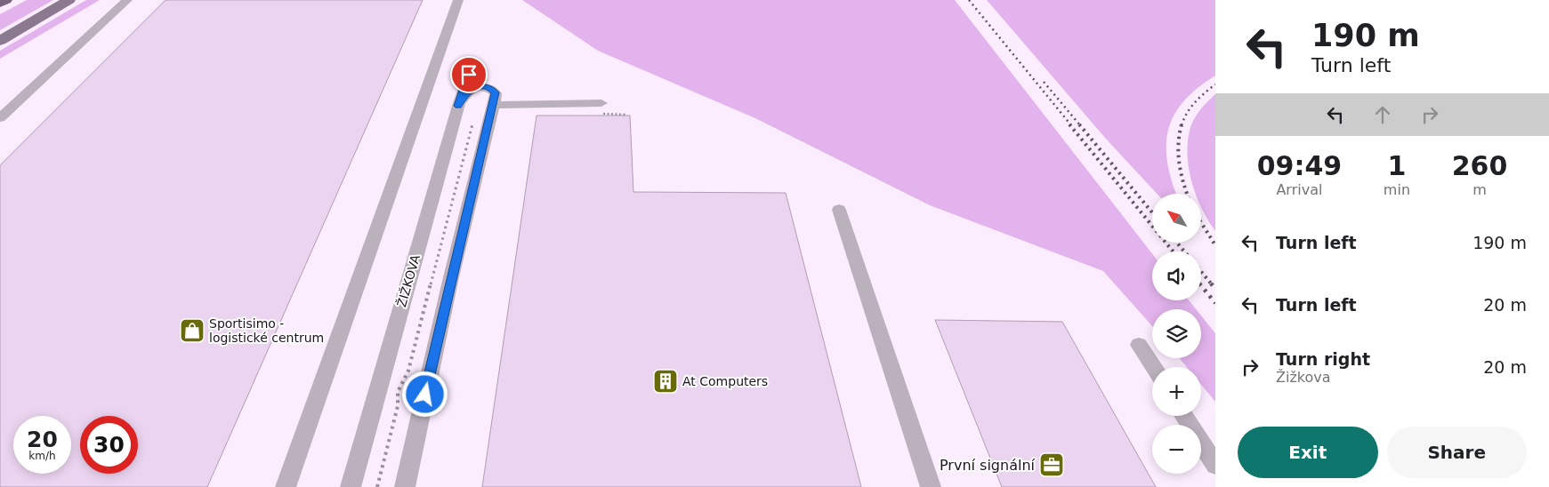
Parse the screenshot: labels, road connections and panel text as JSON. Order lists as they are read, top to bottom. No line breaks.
{"streets":{"street":["ŽIŽKOVA"]},"places":{"shop":["Sportisimo - logistické centrum"],"building":["At Computers"],"office":["První signální"]},"north":"top left","page":{"turn":["190 m","Turn left"],"eta":["09:49","Arrival","1","min","260","m"],"map_buttons":["+","−"],"list":[{"name":"Turn left","value":"190 m"},{"name":"Turn left","value":"20 m"},{"name":"Turn right","note":"Žižkova","value":"20 m"}],"speed":"20 km/h","limit":"30","buttons":["Exit","Share"]}}
